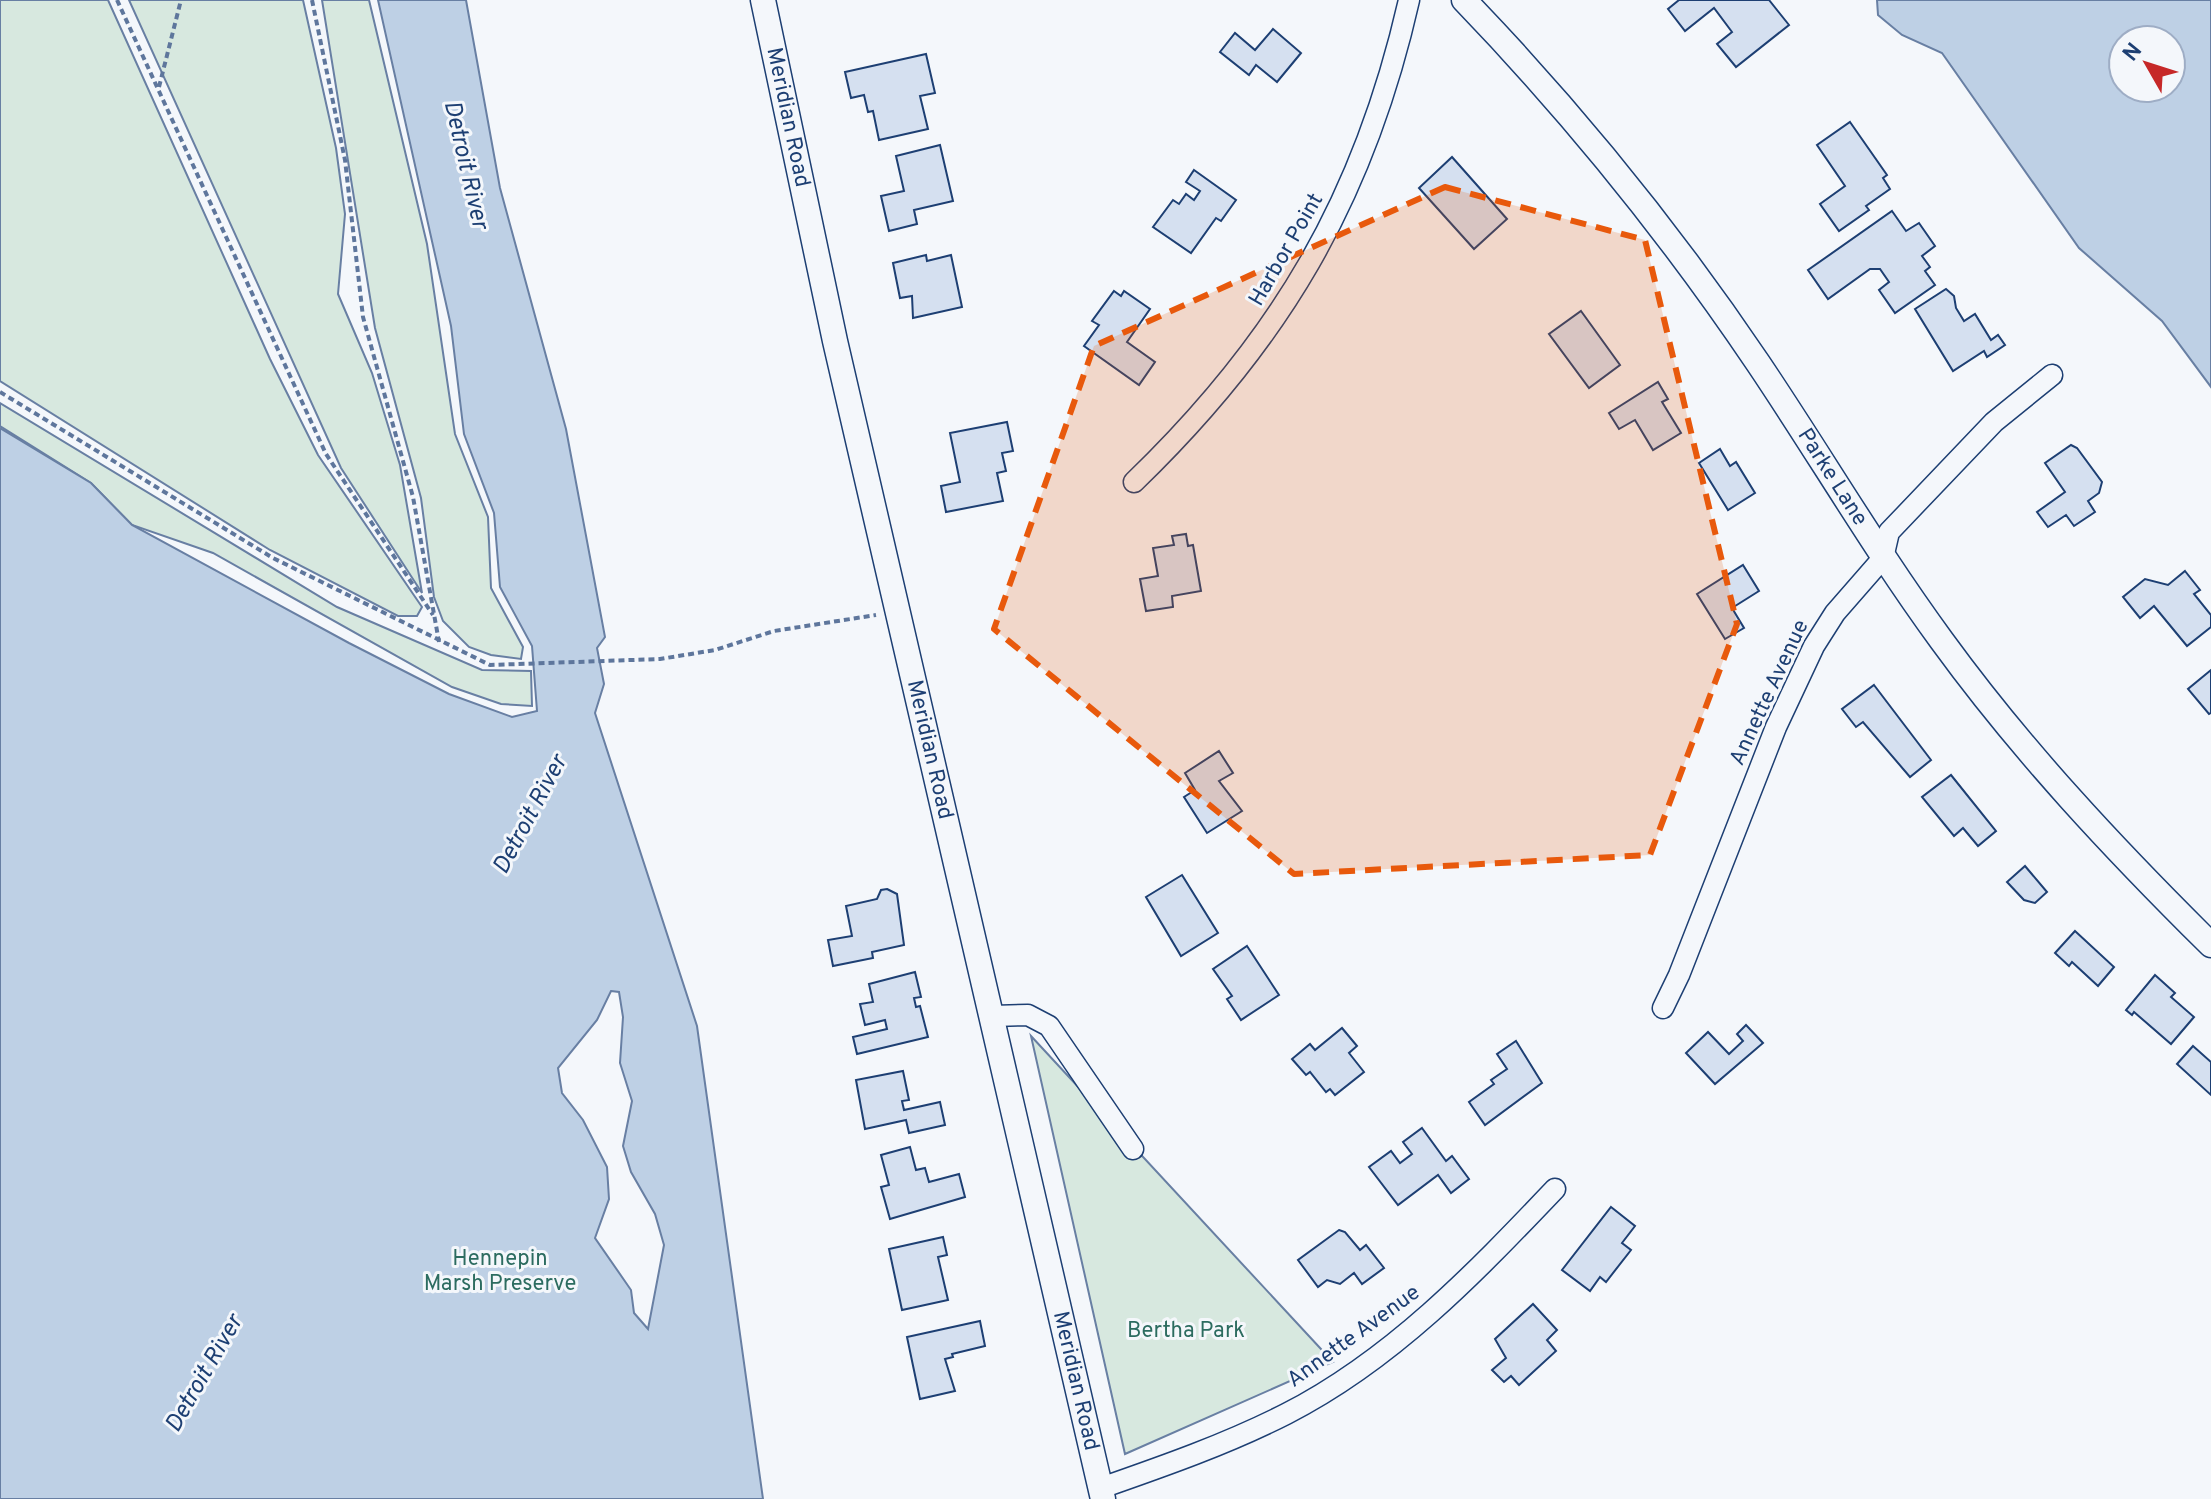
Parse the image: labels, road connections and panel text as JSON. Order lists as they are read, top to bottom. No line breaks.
{"streets":{"street":["Meridian Road","Harbor Point","Parke Lane","Annette Avenue"]},"crossings":[["Meridian Road","Annette Avenue"],["Parke Lane","Annette Avenue"]],"water":["Detroit River"],"parks":["Hennepin Marsh Preserve","Bertha Park"],"north":"top left"}
